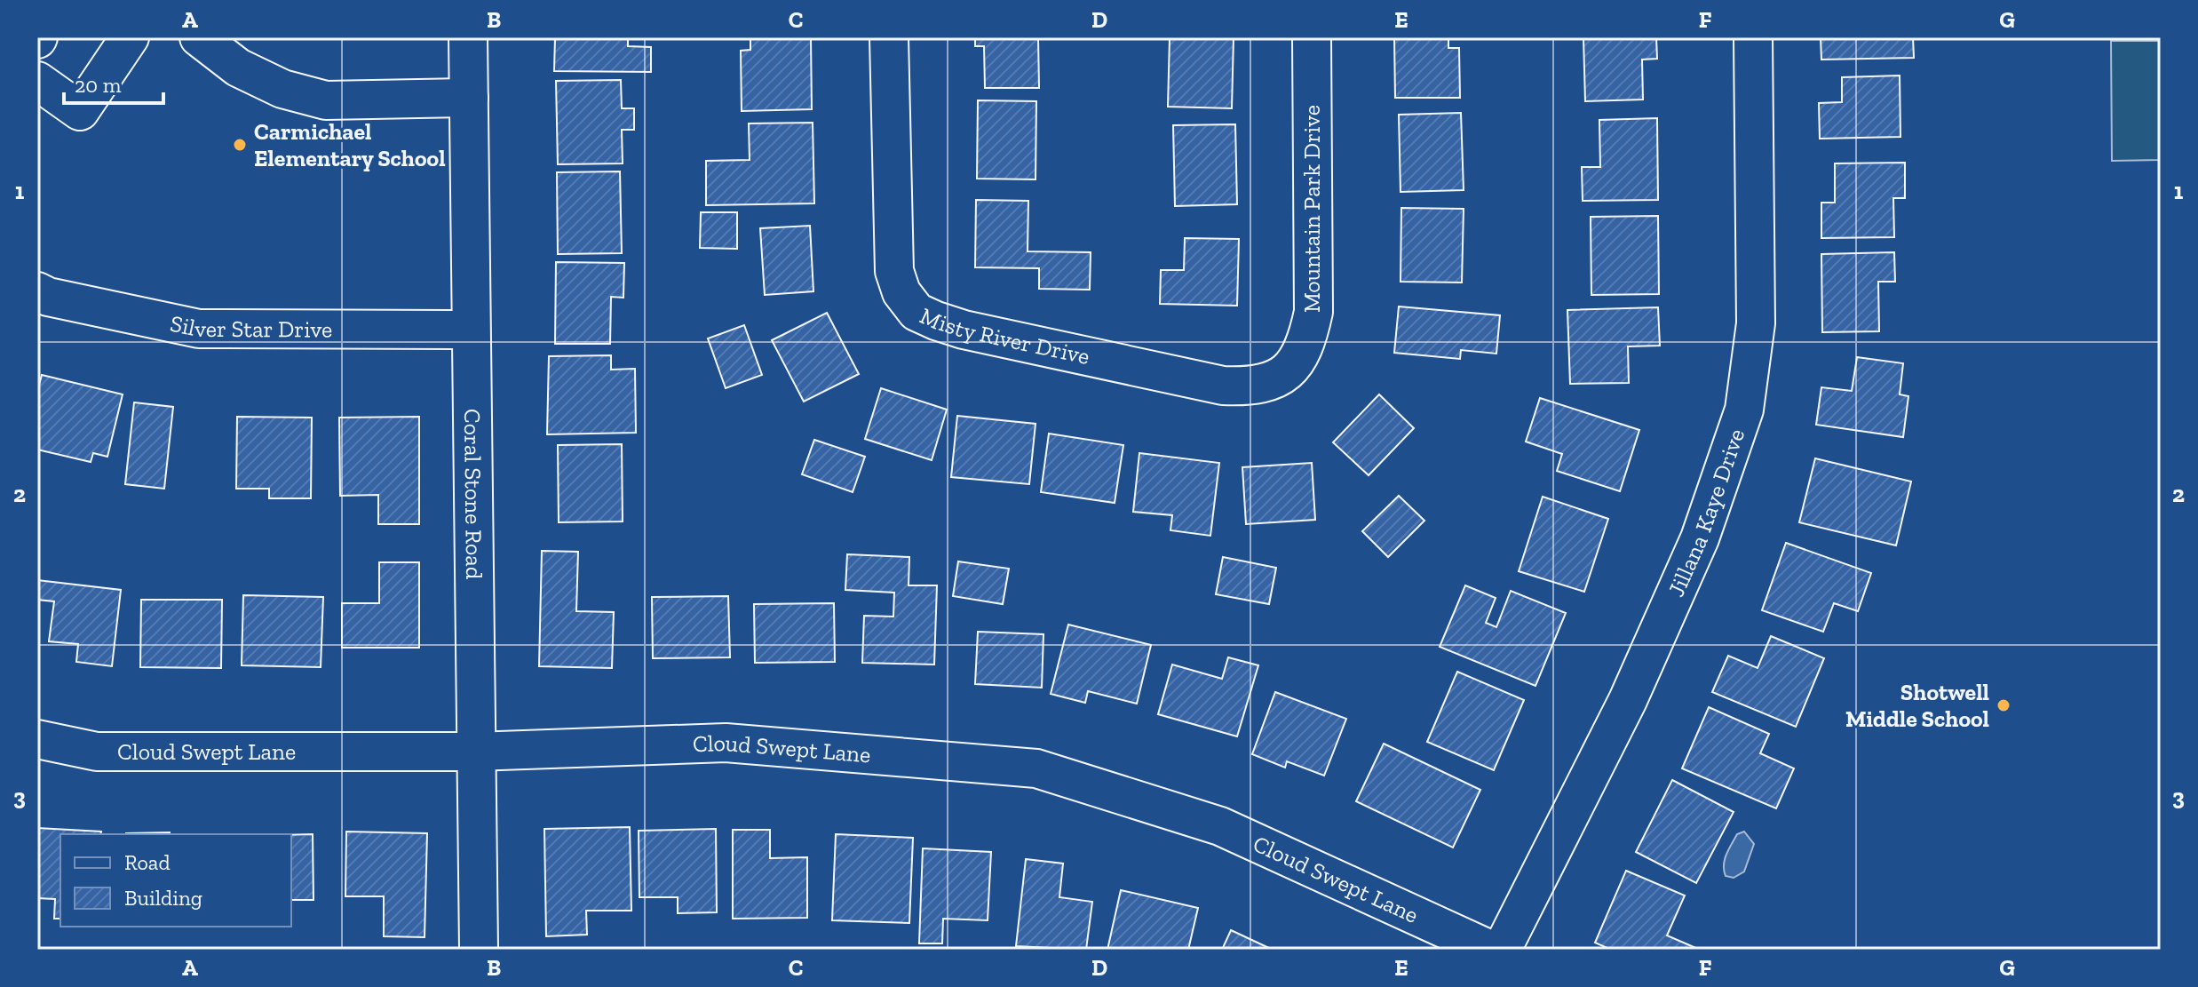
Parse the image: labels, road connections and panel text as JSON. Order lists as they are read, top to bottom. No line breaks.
{"streets":{"street":["Mountain Park Drive","Silver Star Drive","Misty River Drive","Coral Stone Road","Jillana Kaye Drive","Cloud Swept Lane"]},"crossings":[["Mountain Park Drive","Misty River Drive"],["Silver Star Drive","Coral Stone Road"],["Coral Stone Road","Cloud Swept Lane"]],"places":["Carmichael Elementary School","Shotwell Middle School"],"legend":["Road","Building"],"scale_bar":"20 m","grid":{"columns":["A","B","C","D","E","F","G"],"rows":["1","2","3"]}}
